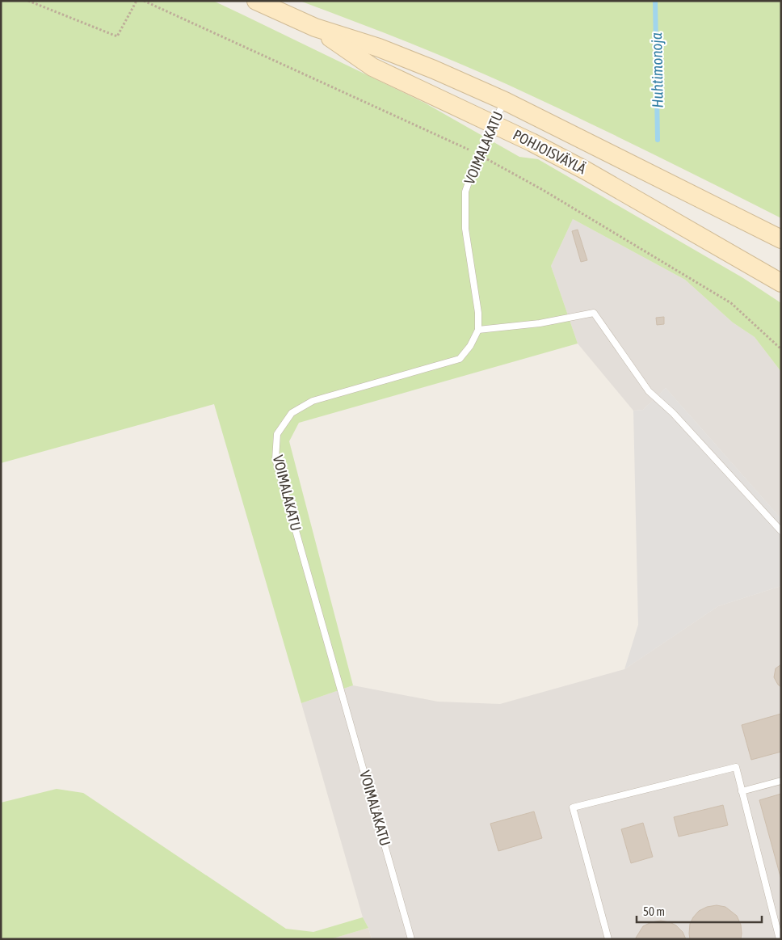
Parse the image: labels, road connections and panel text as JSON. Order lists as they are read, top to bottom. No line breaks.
{"streets":{"main road":["POHJOISVÄYLÄ"],"lane":["VOIMALAKATU"]},"crossings":[["VOIMALAKATU","POHJOISVÄYLÄ"]],"water":["Huhtimonoja"],"scale_bar":"50 m"}
